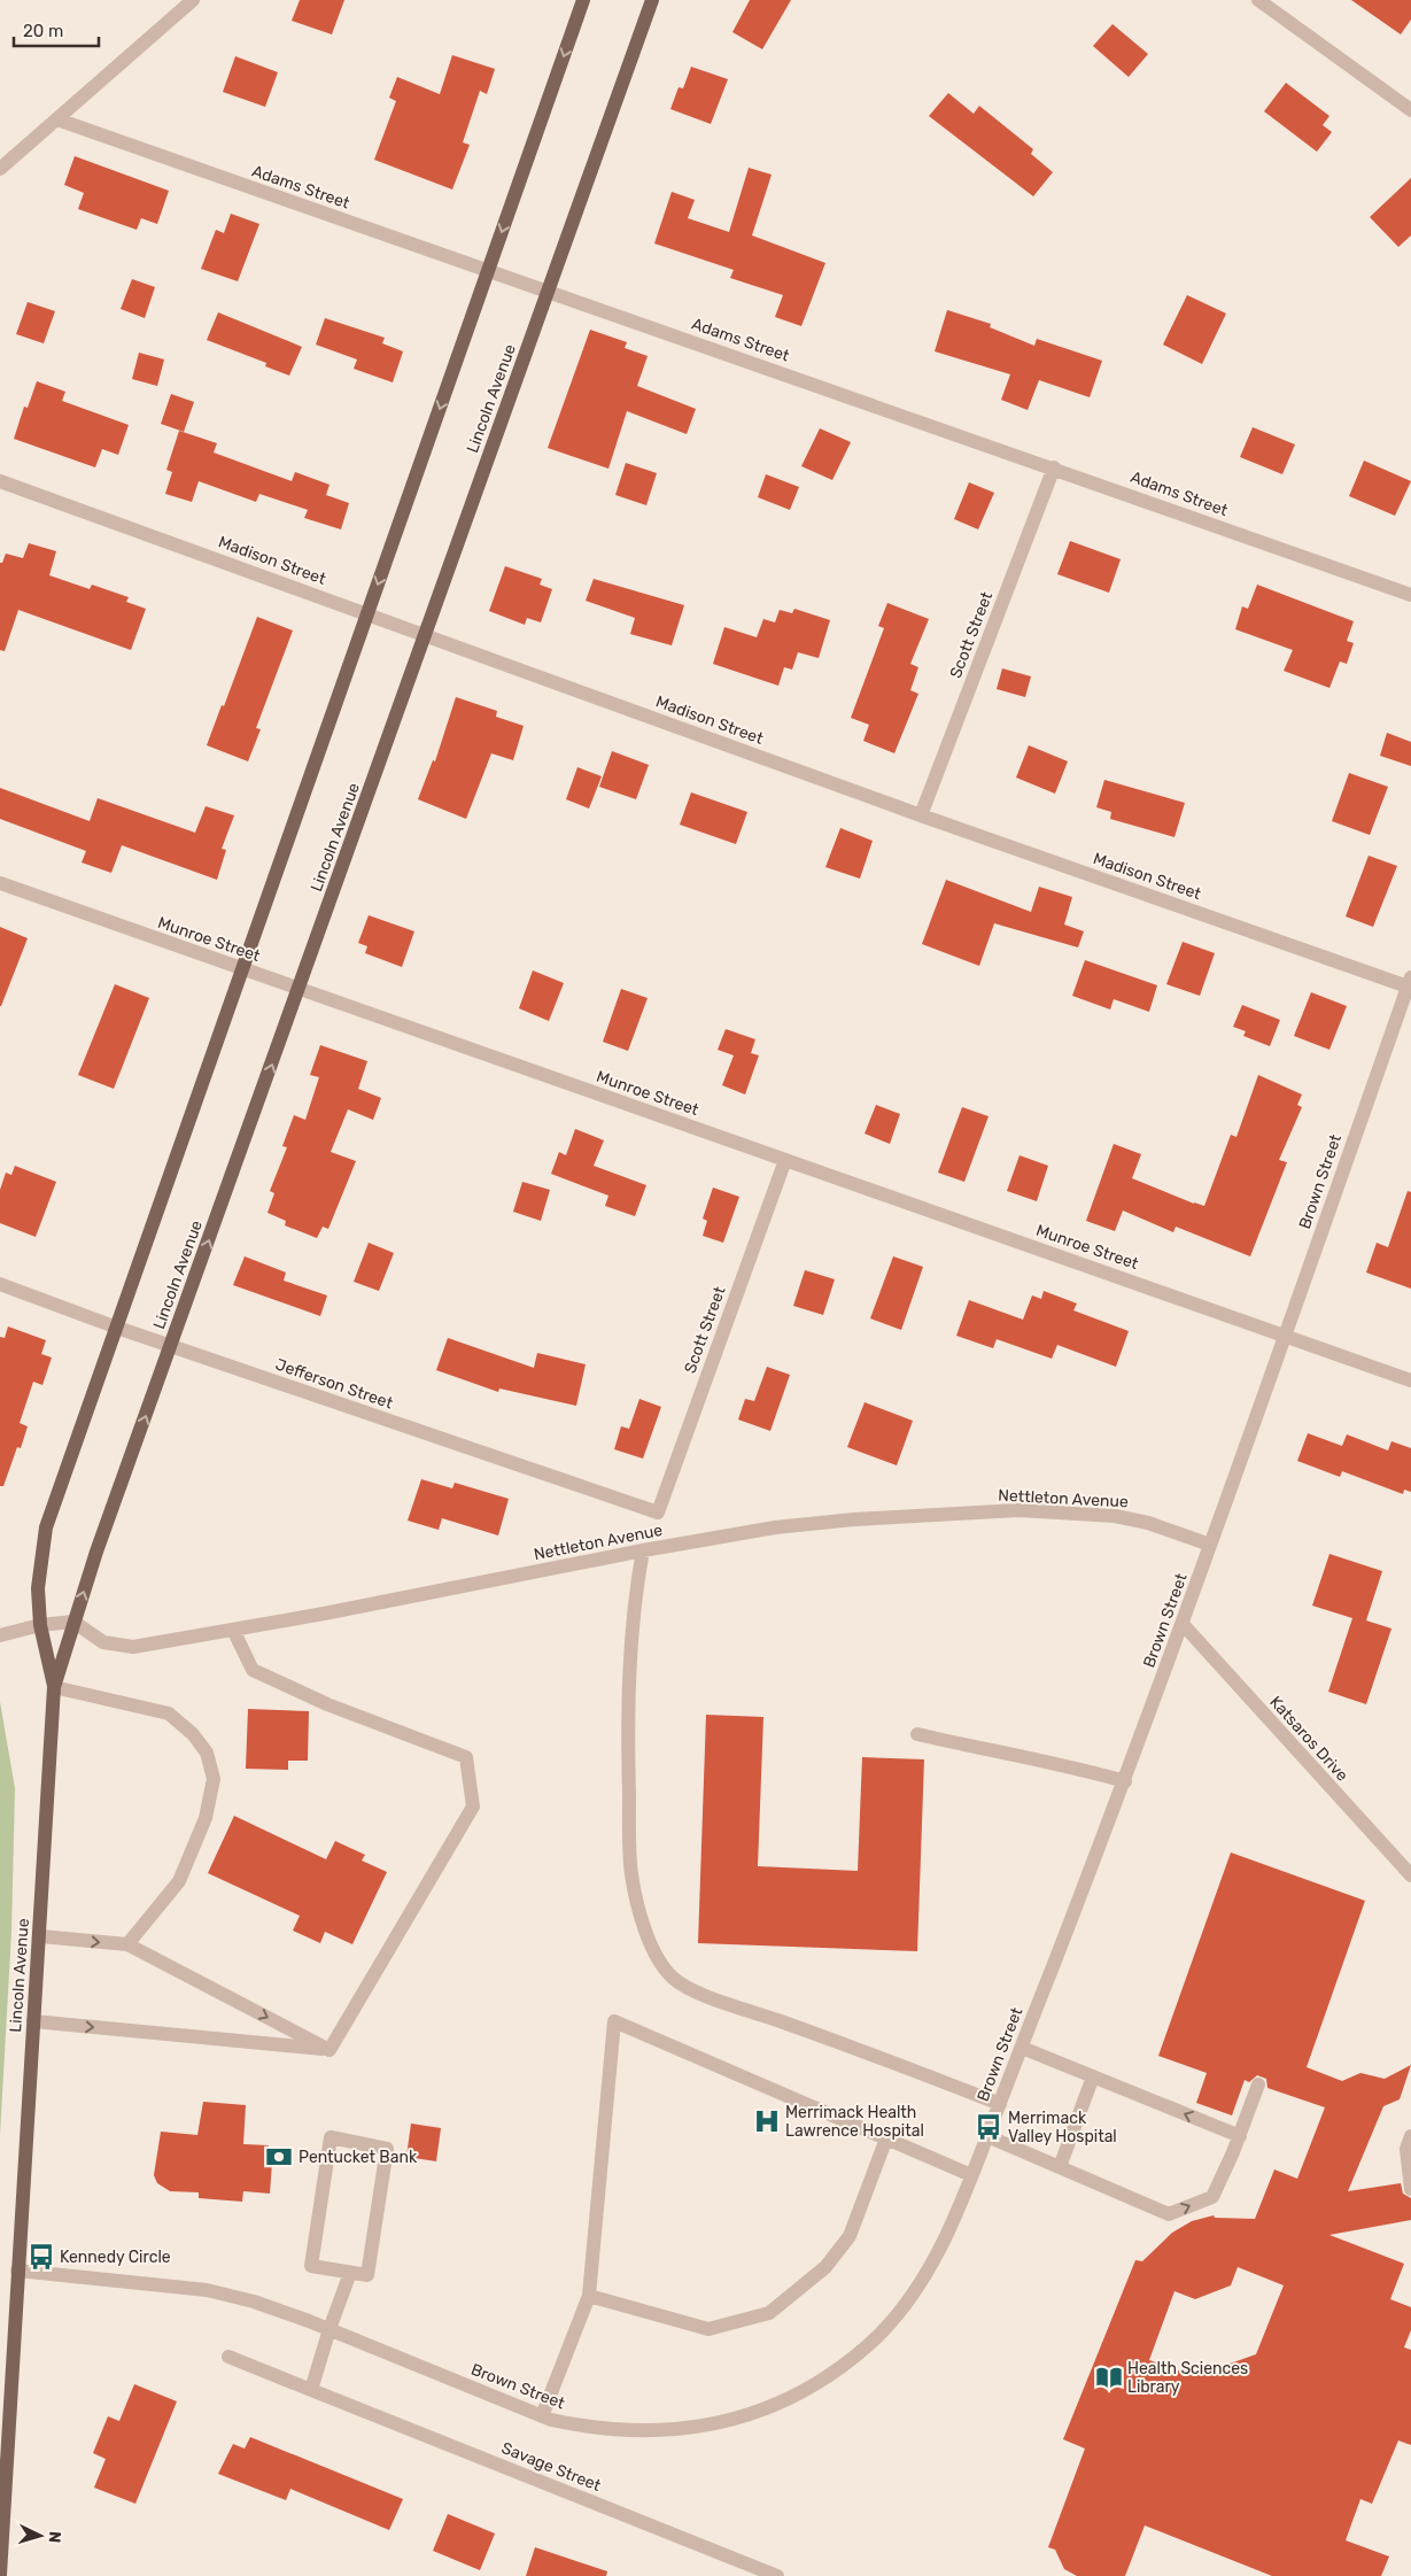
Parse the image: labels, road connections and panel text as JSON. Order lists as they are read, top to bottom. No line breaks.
{"streets":{"main road":["Lincoln Avenue"],"street":["Adams Street","Madison Street","Scott Street","Munroe Street","Brown Street","Jefferson Street","Nettleton Avenue","Katsaros Drive","Savage Street"]},"crossings":[["Adams Street","Lincoln Avenue"],["Adams Street","Scott Street"],["Lincoln Avenue","Madison Street"],["Lincoln Avenue","Munroe Street"],["Lincoln Avenue","Brown Street"],["Lincoln Avenue","Jefferson Street"],["Lincoln Avenue","Nettleton Avenue"],["Madison Street","Scott Street"],["Madison Street","Brown Street"],["Scott Street","Munroe Street"],["Scott Street","Jefferson Street"],["Munroe Street","Brown Street"],["Brown Street","Nettleton Avenue"],["Brown Street","Katsaros Drive"]],"places":{"hospital":["Merrimack Health Lawrence Hospital"],"bus stop":["Merrimack Valley Hospital","Kennedy Circle"],"bank":["Pentucket Bank"],"library":["Health Sciences Library"]},"scale_bar":"20 m","north":"right"}
